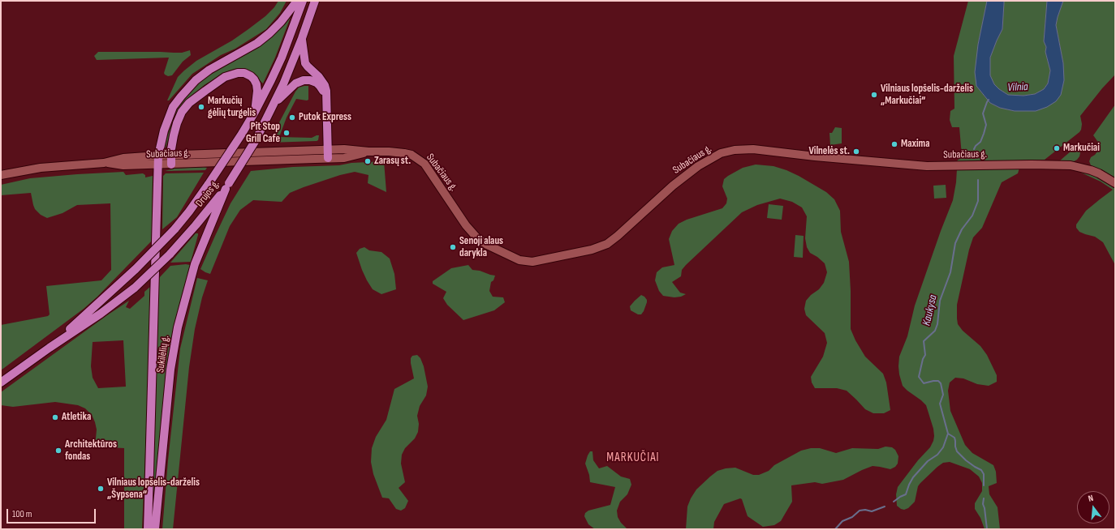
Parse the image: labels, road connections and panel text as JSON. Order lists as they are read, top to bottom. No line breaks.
{"streets":{"main road":["Drujos g.","Sukilėlių g."],"street":["Subačiaus g."]},"crossings":[["Drujos g.","Sukilėlių g."]],"districts":["MARKUČIAI"],"water":["Vilnia","Kaukysa"],"places":["Vilniaus lopšelis-darželis „Markučiai“","Markučių gėlių turgelis","Putok Express","Pit Stop Grill Cafe","Maxima","Markučiai","Vilnelės st.","Zarasų st.","Senoji alaus darykla","Atletika","Architektūros fondas","Vilniaus lopšelis-darželis „Šypsena“"],"scale_bar":"100 m","north":"top"}
